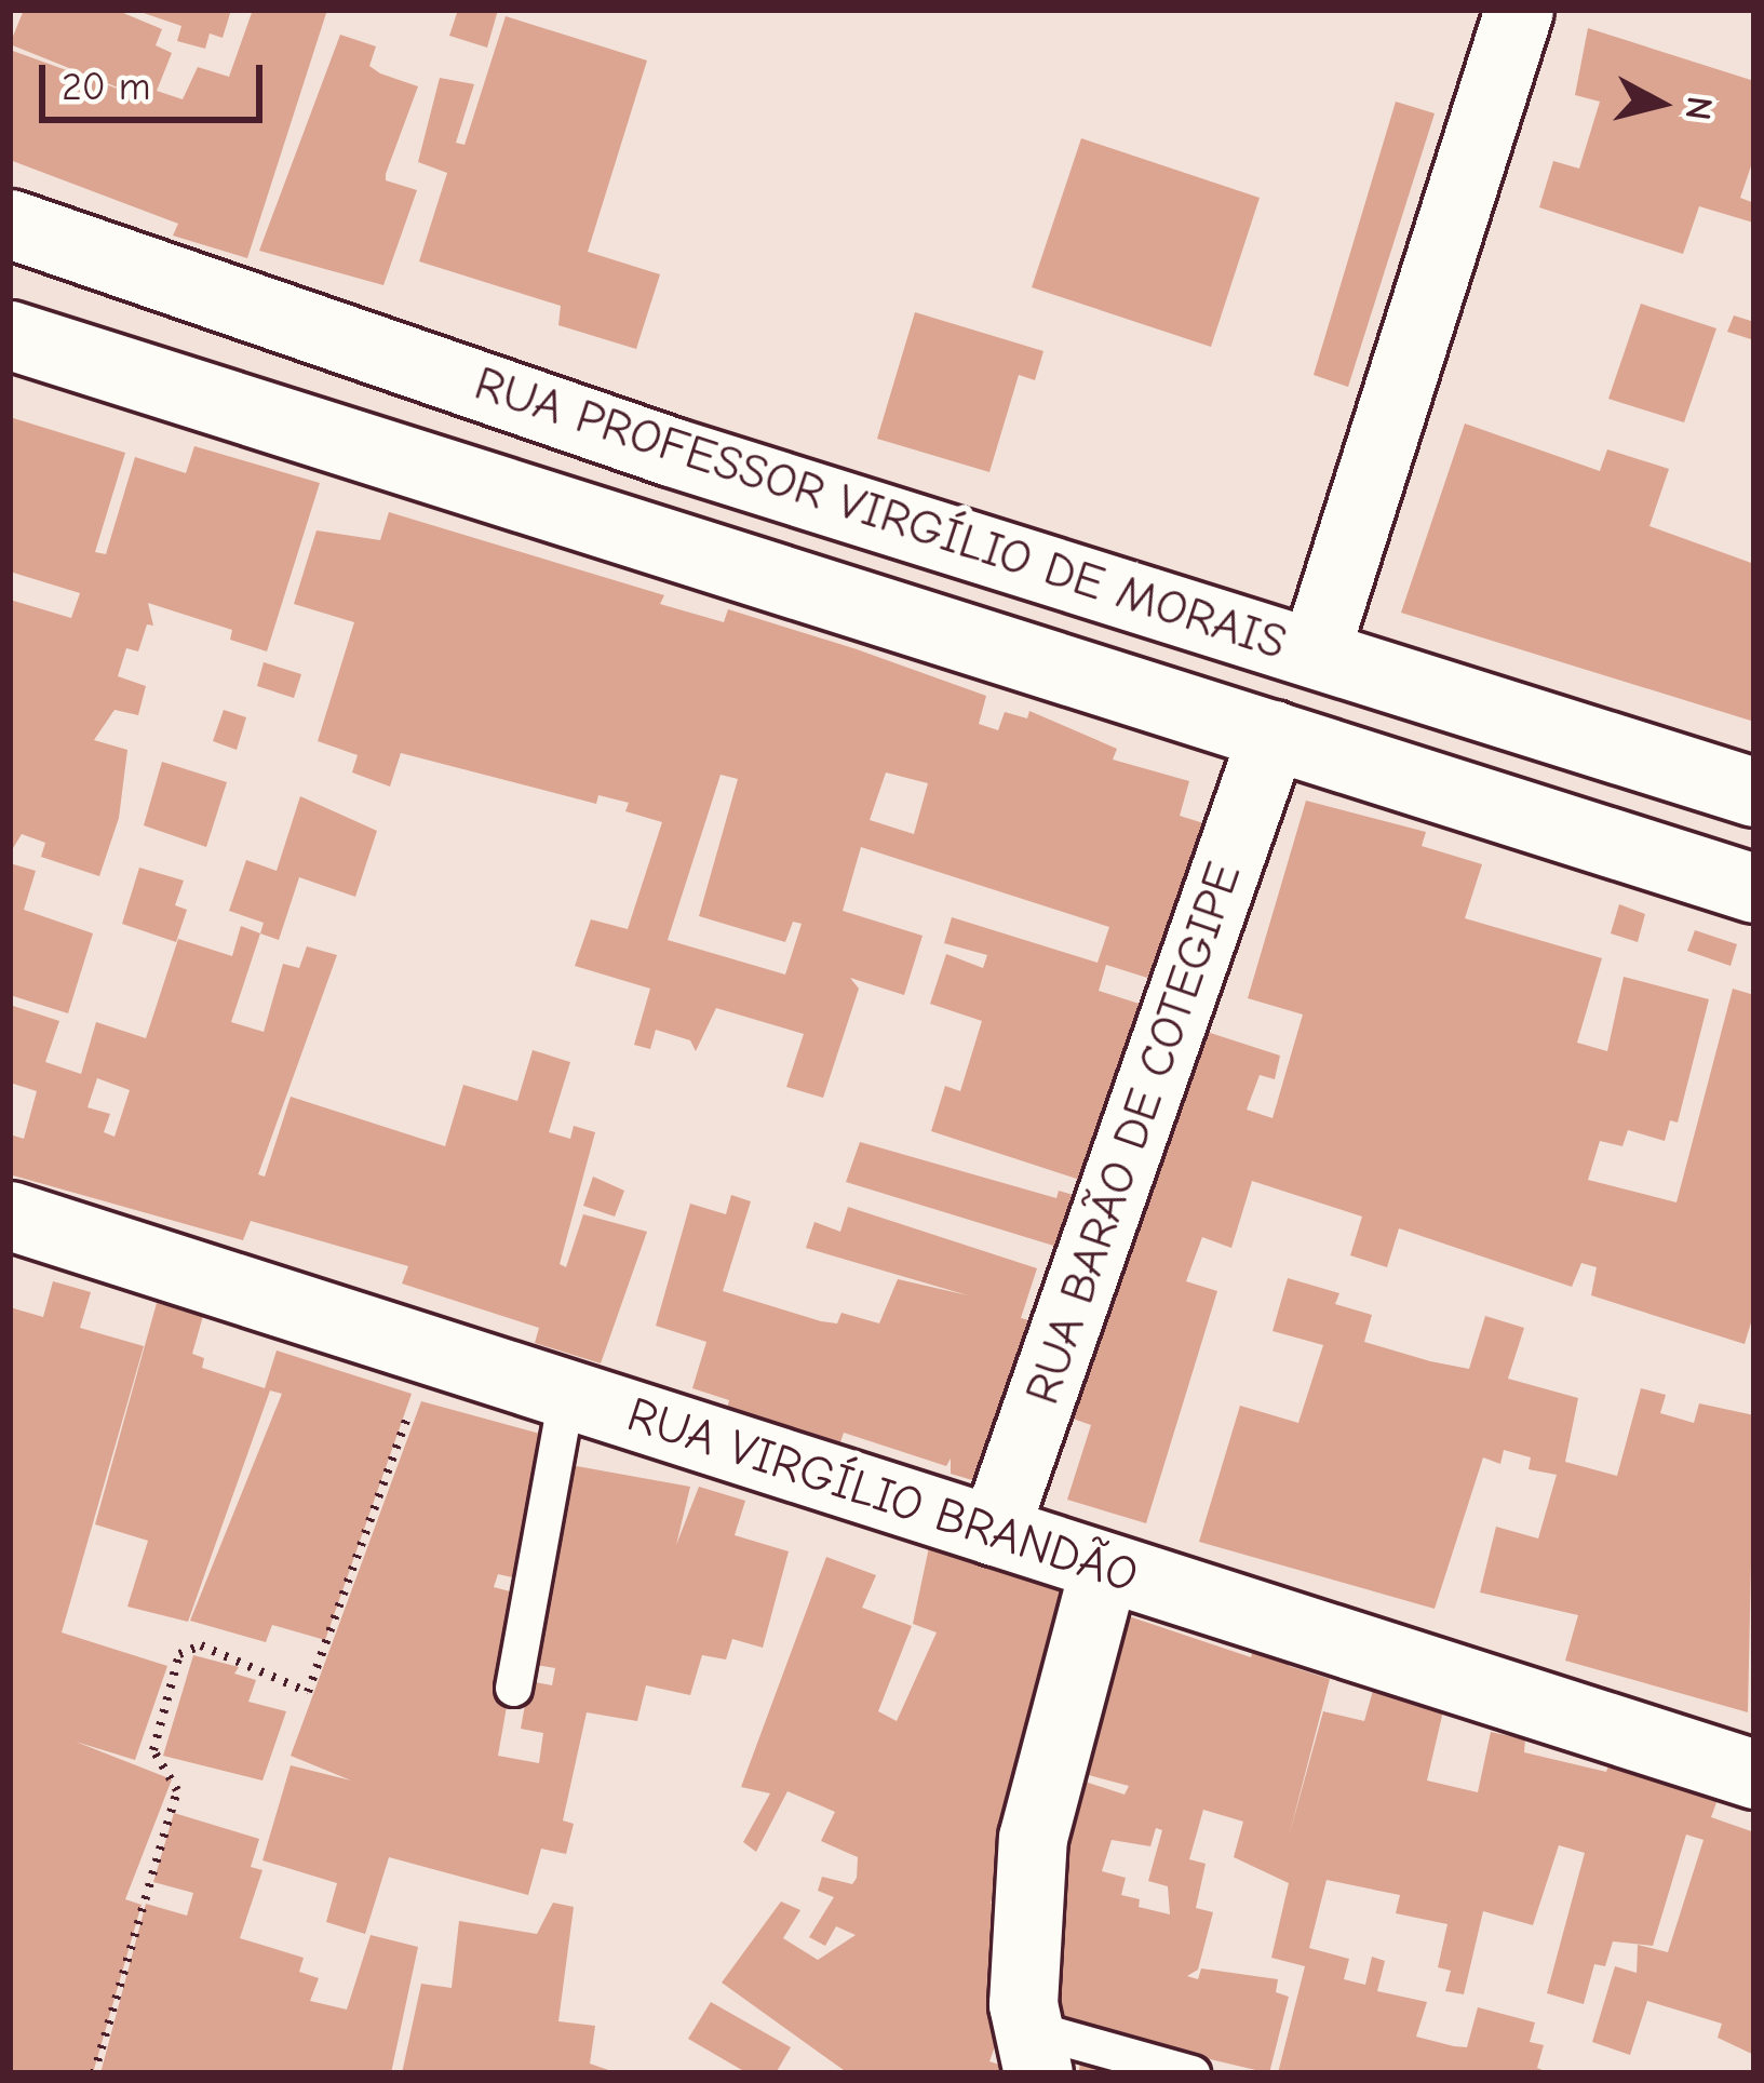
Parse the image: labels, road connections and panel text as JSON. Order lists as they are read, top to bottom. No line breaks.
{"streets":{"street":["RUA PROFESSOR VIRGÍLIO DE MORAIS","RUA BARÃO DE COTEGIPE","RUA VIRGÍLIO BRANDÃO"]},"crossings":[["RUA PROFESSOR VIRGÍLIO DE MORAIS","RUA BARÃO DE COTEGIPE"],["RUA BARÃO DE COTEGIPE","RUA VIRGÍLIO BRANDÃO"]],"scale_bar":"20 m","north":"right"}
